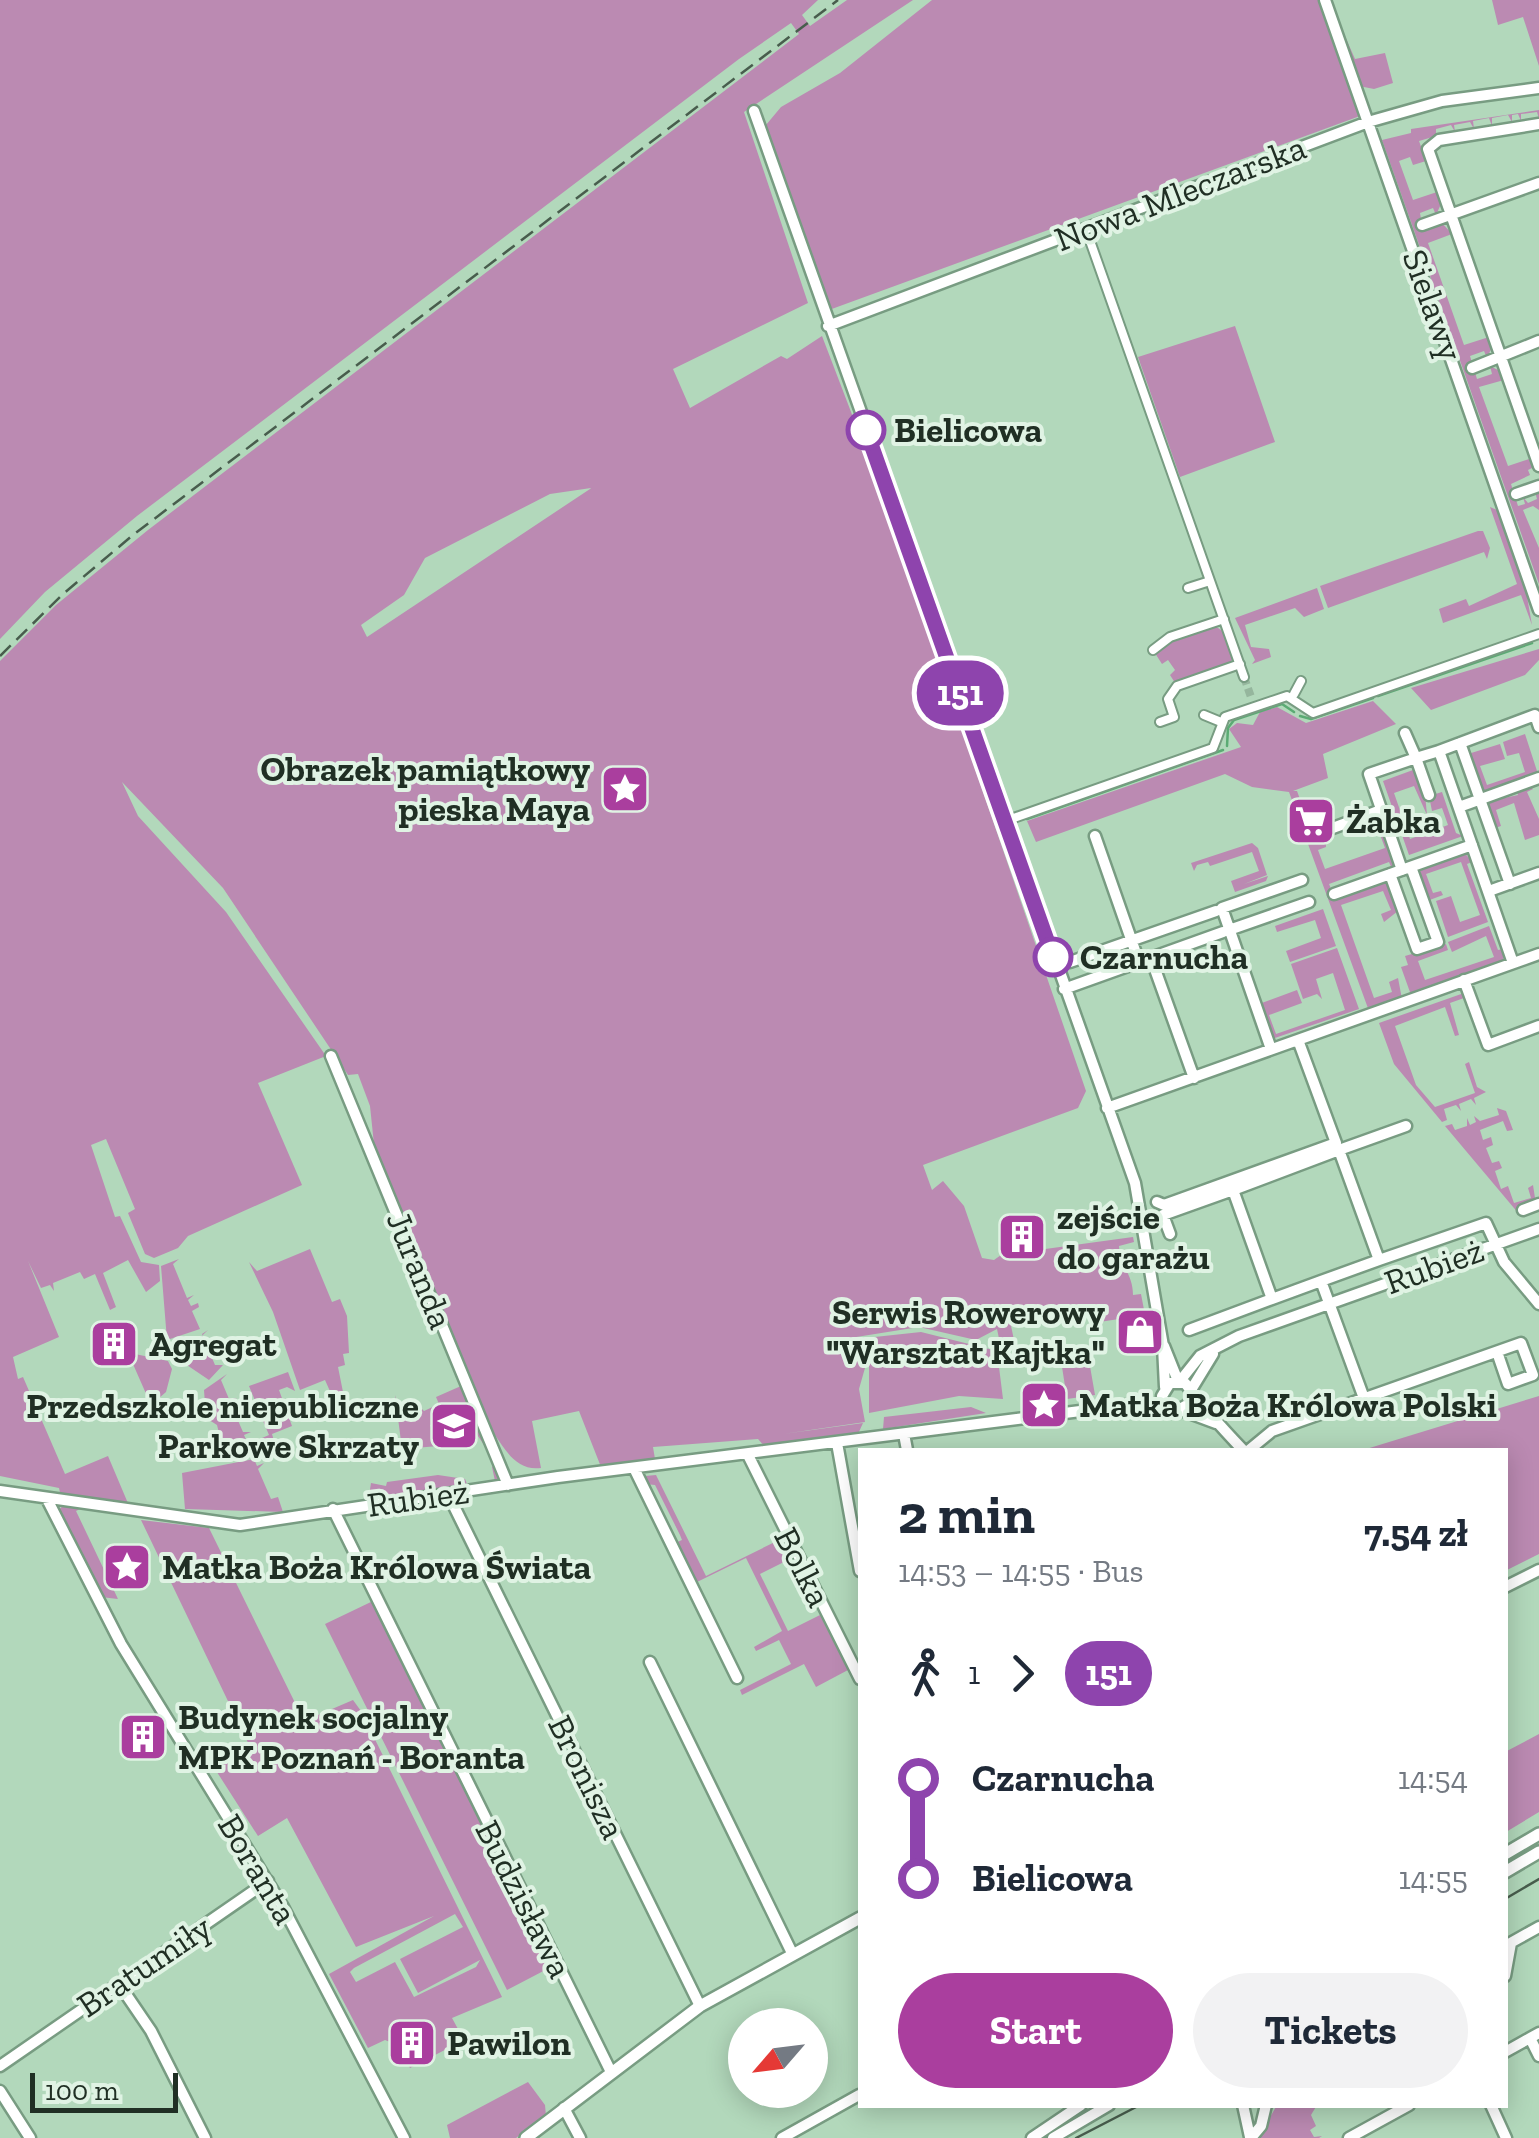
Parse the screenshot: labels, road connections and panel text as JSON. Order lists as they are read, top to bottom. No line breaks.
{"streets":{"street":["Nowa Mleczarska","Sielawy","Rubież","Juranda","Bolka","Bronisza","Boranta","Budzisława","Bratumiły"]},"crossings":[["Nowa Mleczarska","Sielawy"],["Rubież","Juranda"],["Rubież","Bolka"],["Rubież","Bronisza"],["Rubież","Boranta"],["Rubież","Budzisława"],["Boranta","Bratumiły"]],"places":{"other":["Bielicowa","Czarnucha"],"place":["Obrazek pamiątkowy pieska Maya","Matka Boża Królowa Polski","Matka Boża Królowa Świata"],"supermarket":["Żabka"],"building":["zejście do garażu","Agregat","Budynek socjalny MPK Poznań - Boranta","Pawilon"],"shop":["Serwis Rowerowy \"Warsztat Kajtka\""],"school or university":["Przedszkole niepubliczne Parkowe Skrzaty"]},"lines":["bus line 151"],"scale_bar":"100 m","north":"bottom left","page":{"on_map":"151","heading":["2 min","14:53 – 14:55 · Bus","7.54 zł"],"legs":["1","151"],"list":[{"name":"Czarnucha","value":"14:54"},{"name":"Bielicowa","value":"14:55"}],"buttons":["Start","Tickets"],"scale":"100 m"}}
